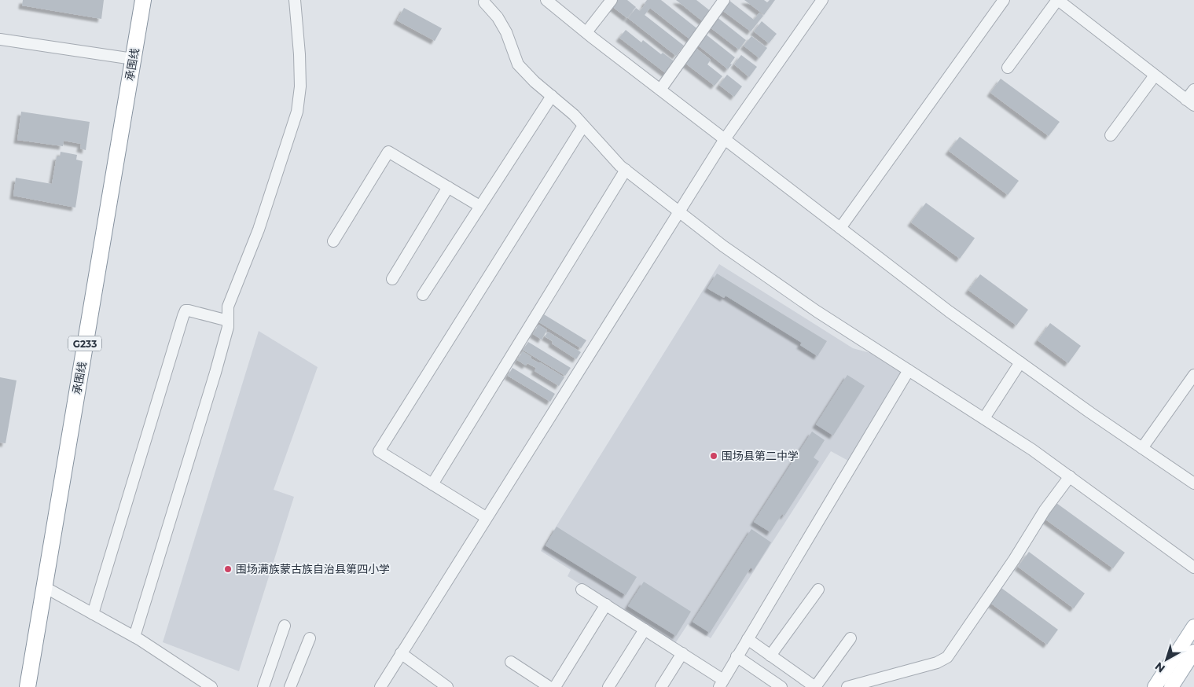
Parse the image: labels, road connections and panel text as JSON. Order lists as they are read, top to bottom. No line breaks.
{"streets":{"highway":["承围线","G233"]},"places":["围场县第二中学","围场满族蒙古族自治县第四小学"],"north":"bottom left"}
